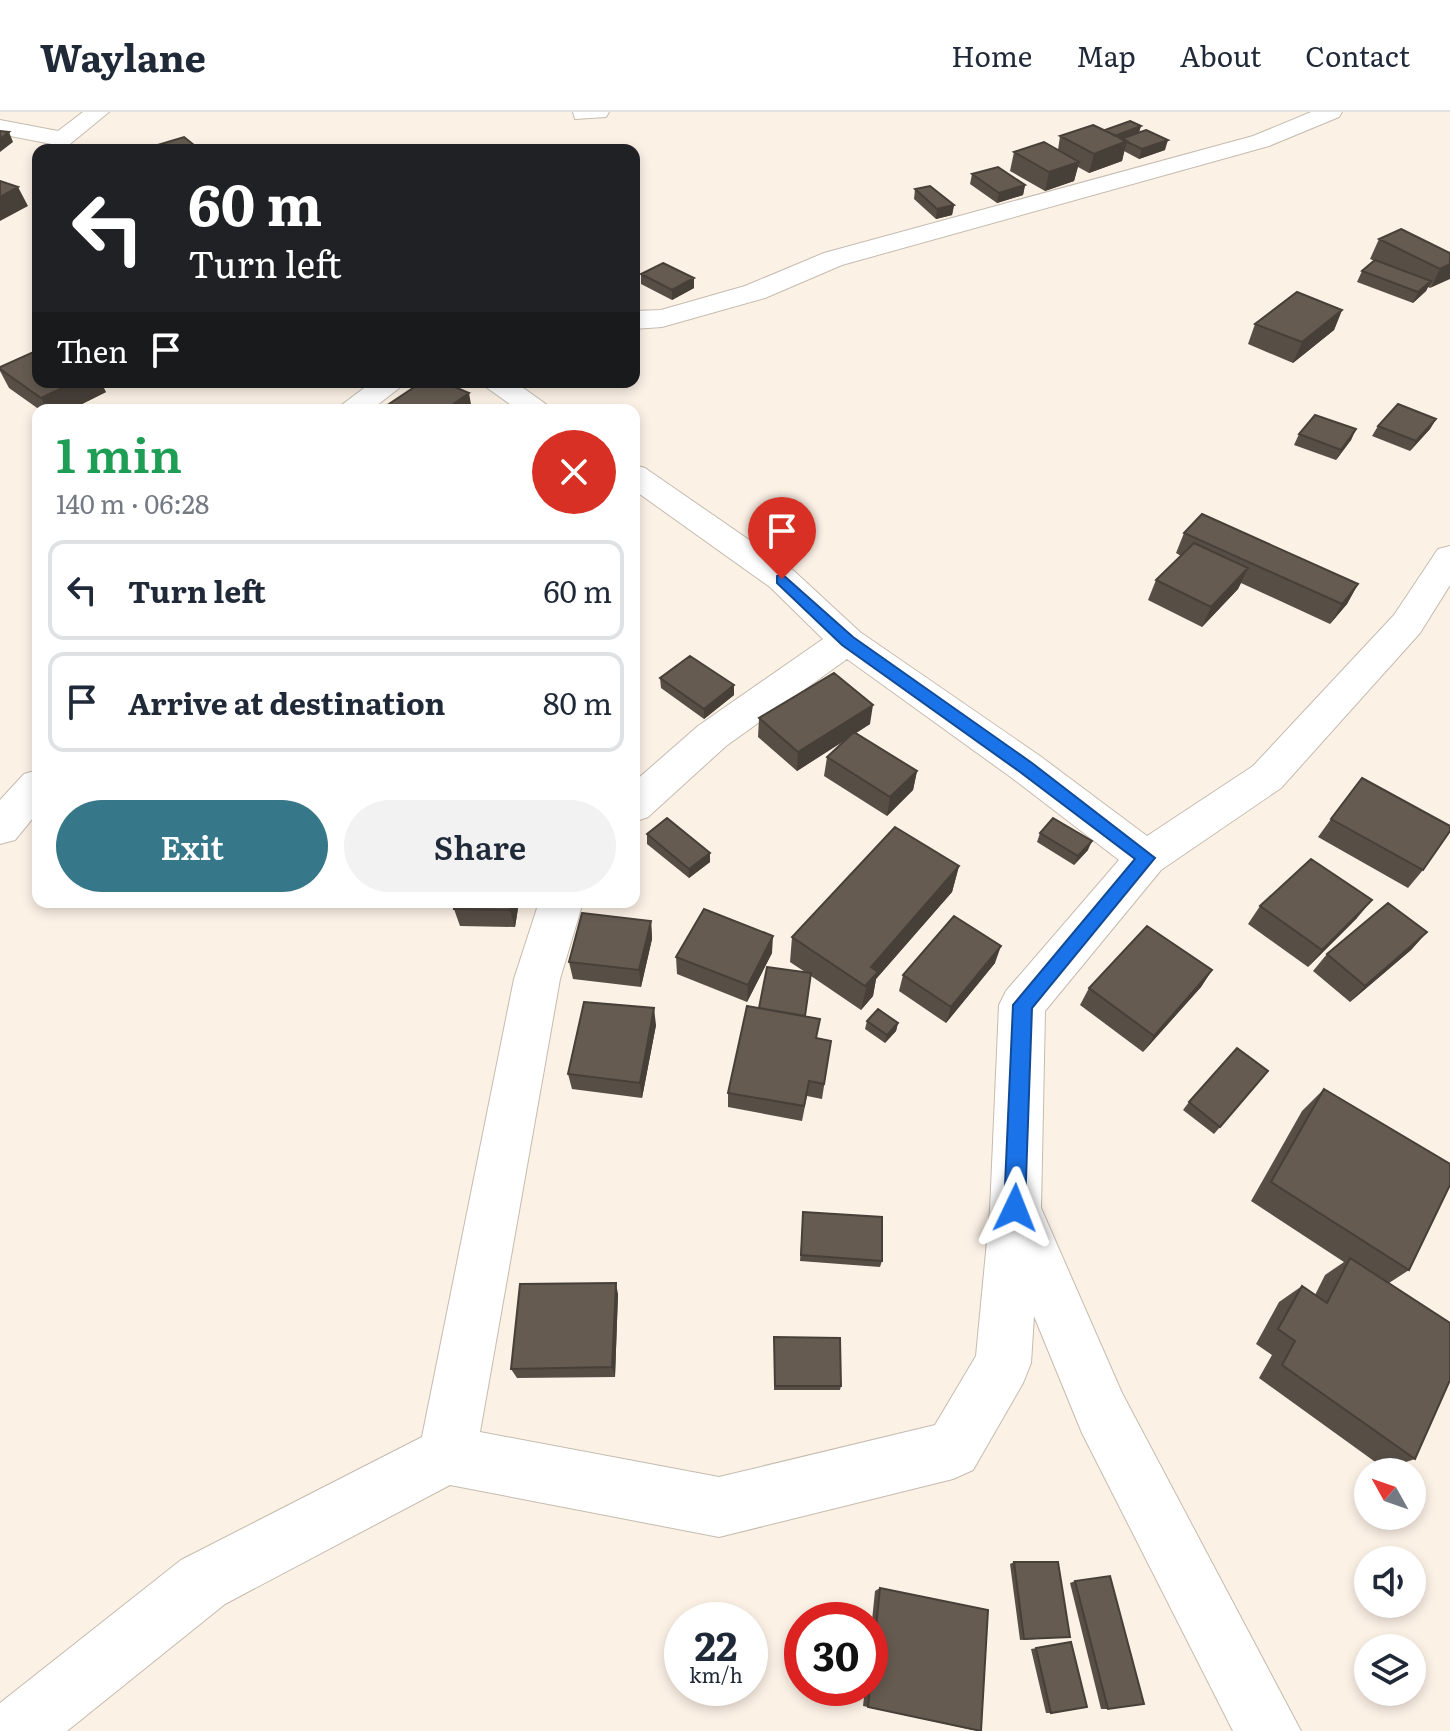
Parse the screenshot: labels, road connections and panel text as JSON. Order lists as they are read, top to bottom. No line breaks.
{"north":"top left","page":{"header":"Waylane","nav":["Home","Map","About","Contact"],"turn":["60 m","Turn left"],"then":"Then","heading":["1 min","140 m · 06:28"],"list":[{"name":"Turn left","value":"60 m"},{"name":"Arrive at destination","value":"80 m"}],"buttons":["Exit","Share"],"speed":"22 km/h","limit":"30"}}
